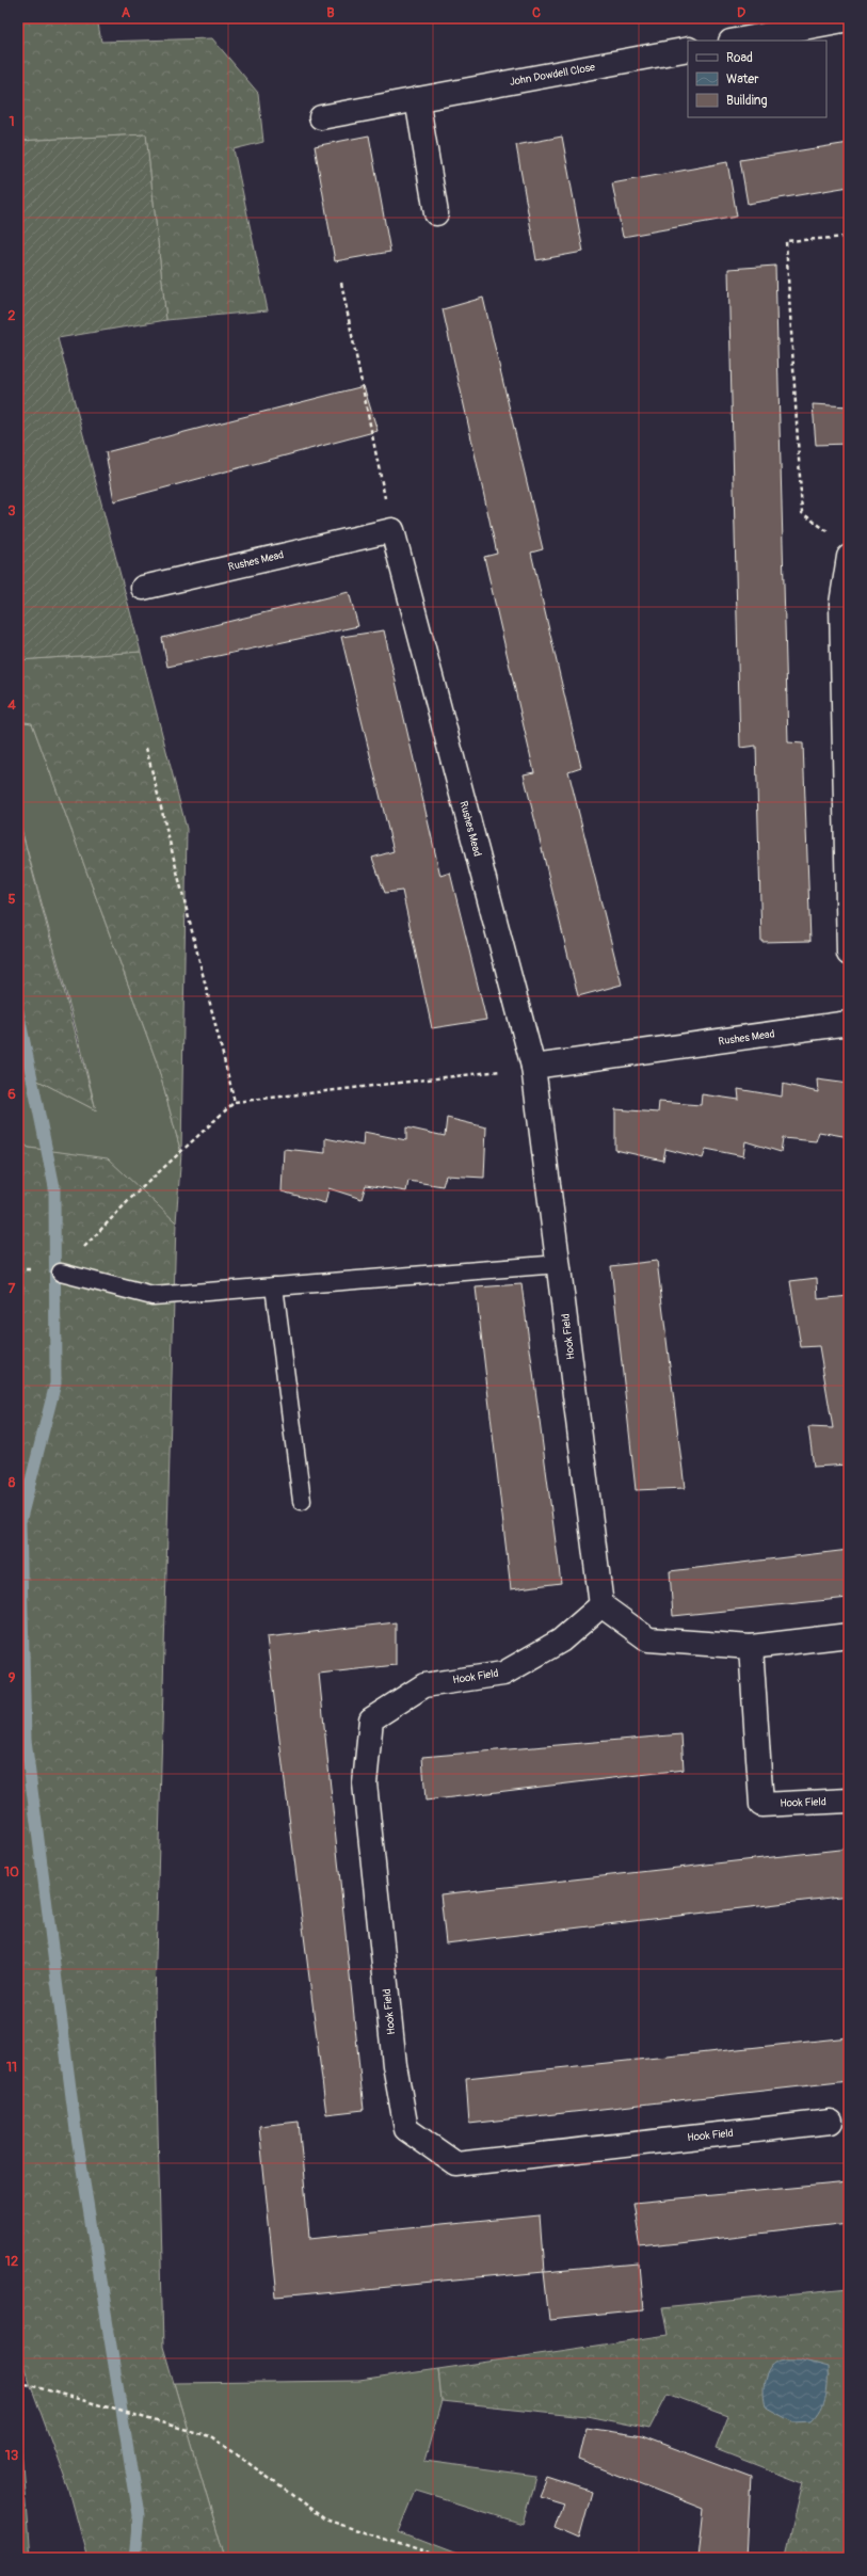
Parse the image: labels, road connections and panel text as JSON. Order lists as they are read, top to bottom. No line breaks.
{"streets":{"street":["John Dowdell Close","Rushes Mead","Hook Field"]},"crossings":[["Rushes Mead","Hook Field"]],"legend":["Road","Water","Building"],"grid":{"columns":["A","B","C","D"],"rows":["1","2","3","4","5","6","7","8","9","10","11","12","13"]}}
